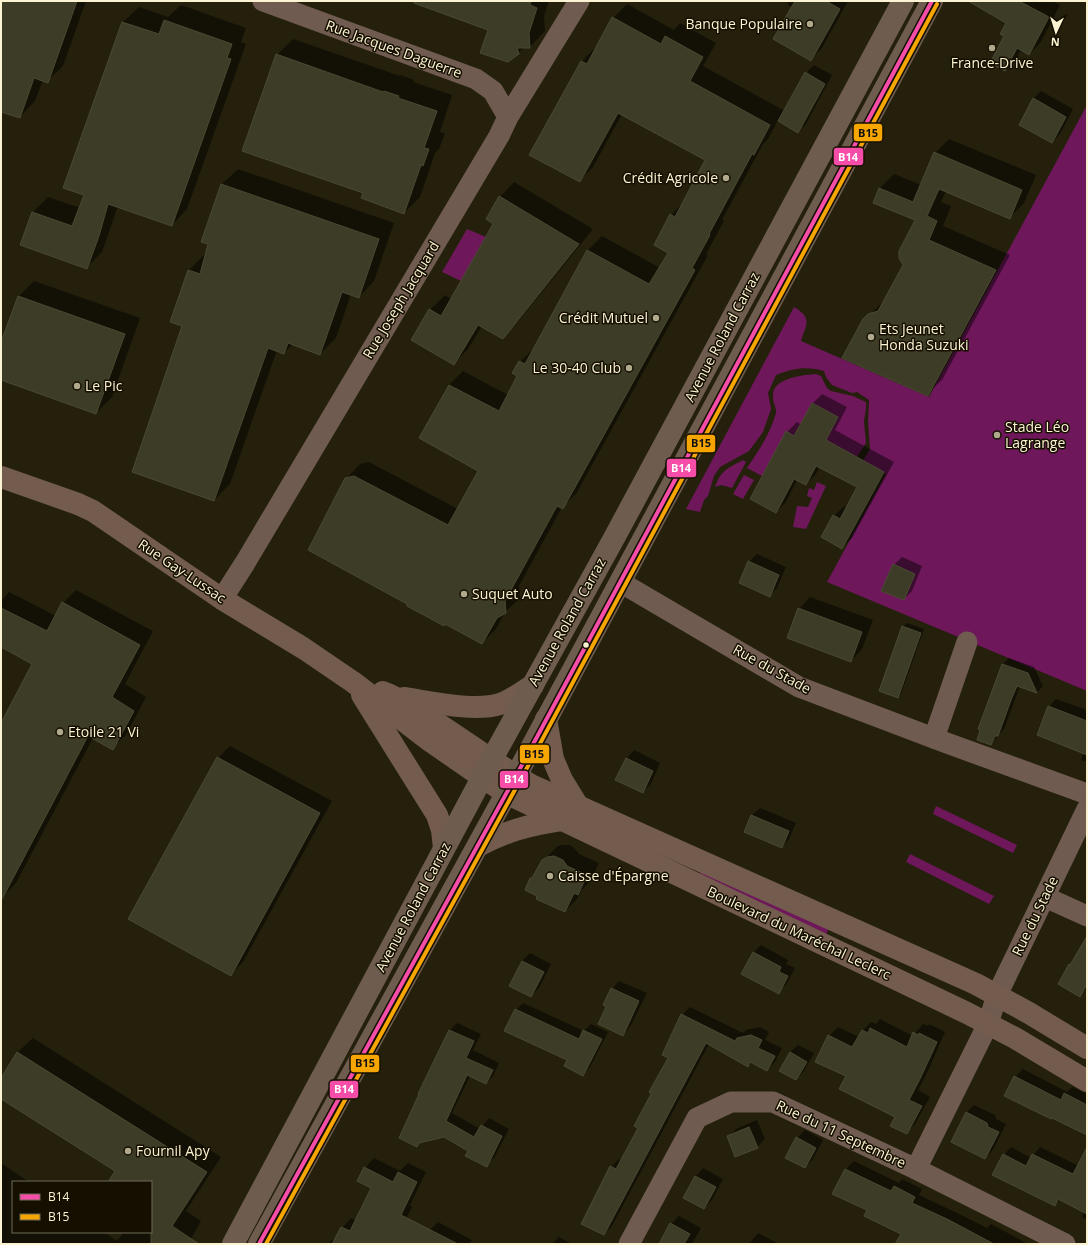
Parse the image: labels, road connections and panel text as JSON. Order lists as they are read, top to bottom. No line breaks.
{"streets":{"main road":["Avenue Roland Carraz","Rue Gay-Lussac","Boulevard du Maréchal Leclerc"],"street":["Rue Jacques Daguerre","Rue Joseph Jacquard","Rue du Stade","Rue du 11 Septembre"]},"crossings":[["Rue Jacques Daguerre","Rue Joseph Jacquard"],["Rue Joseph Jacquard","Rue Gay-Lussac"],["Avenue Roland Carraz","Rue Gay-Lussac"],["Avenue Roland Carraz","Rue du Stade"],["Avenue Roland Carraz","Boulevard du Maréchal Leclerc"],["Rue du Stade","Boulevard du Maréchal Leclerc"],["Rue du Stade","Rue du 11 Septembre"],["Boulevard du Maréchal Leclerc","Rue du 11 Septembre"]],"places":["Banque Populaire","France-Drive","Crédit Agricole","Crédit Mutuel","Ets Jeunet Honda Suzuki","Le 30-40 Club","Le Pic","Stade Léo Lagrange","Suquet Auto","Etoile 21 Vi","Caisse d'Épargne","Fournil Apy"],"lines":["transit line B14","transit line B15"],"legend":["B14","B15"],"north":"bottom"}
